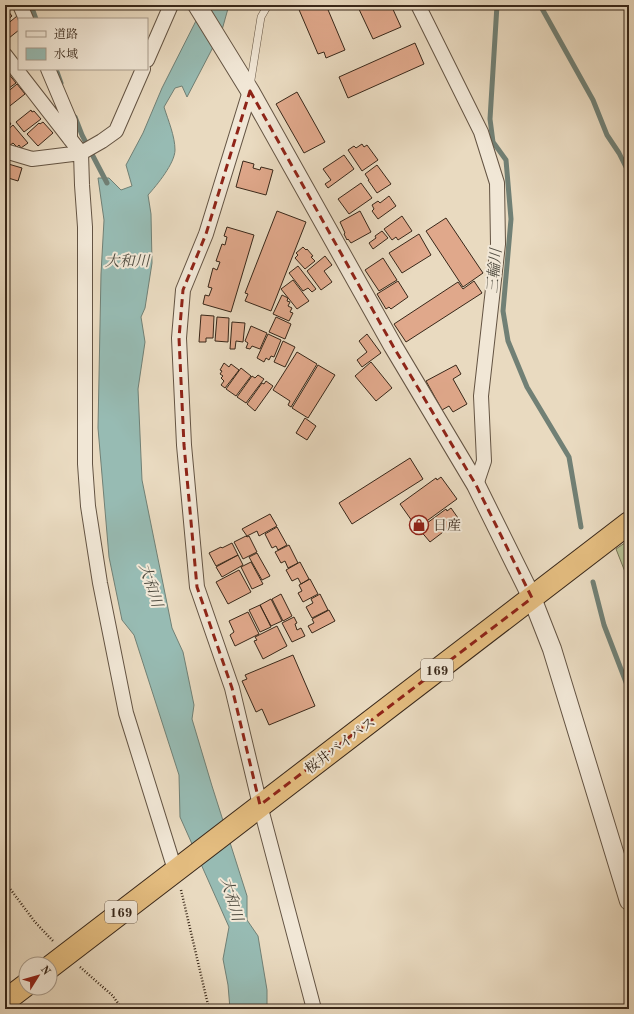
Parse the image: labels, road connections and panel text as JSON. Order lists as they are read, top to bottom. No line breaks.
{"streets":{"highway":["169","桜井バイパス"]},"water":["大和川","三輪川"],"places":{"shop":["日産"]},"legend":["道路","水域"],"north":"top right"}
